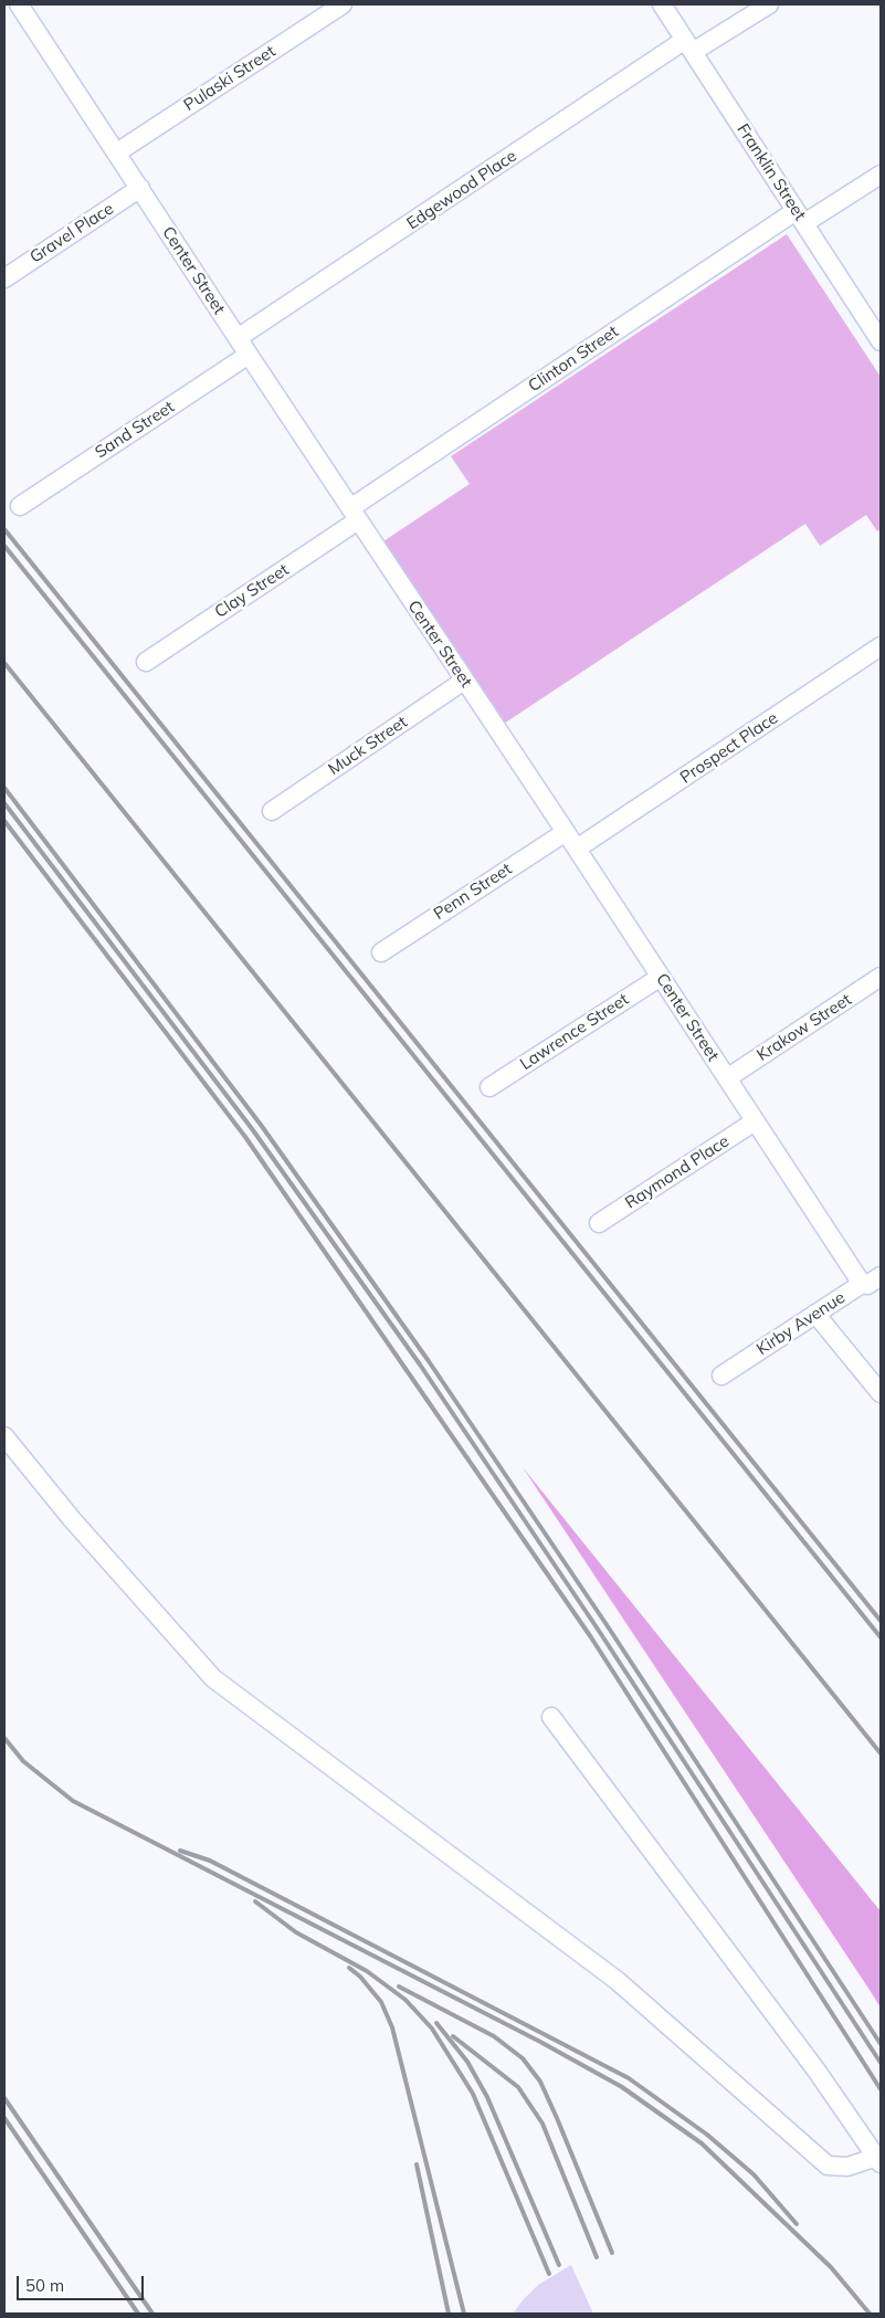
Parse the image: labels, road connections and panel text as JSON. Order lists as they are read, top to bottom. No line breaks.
{"streets":{"street":["Pulaski Street","Franklin Street","Edgewood Place","Gravel Place","Center Street","Clinton Street","Sand Street","Clay Street","Muck Street","Prospect Place","Penn Street","Krakow Street","Lawrence Street","Raymond Place","Kirby Avenue"]},"crossings":[["Pulaski Street","Center Street"],["Franklin Street","Edgewood Place"],["Franklin Street","Clinton Street"],["Edgewood Place","Center Street"],["Gravel Place","Center Street"],["Center Street","Clinton Street"],["Center Street","Sand Street"],["Center Street","Clay Street"],["Center Street","Muck Street"],["Center Street","Prospect Place"],["Center Street","Penn Street"],["Center Street","Krakow Street"],["Center Street","Lawrence Street"],["Center Street","Raymond Place"],["Center Street","Kirby Avenue"],["Clinton Street","Clay Street"]],"scale_bar":"50 m"}
